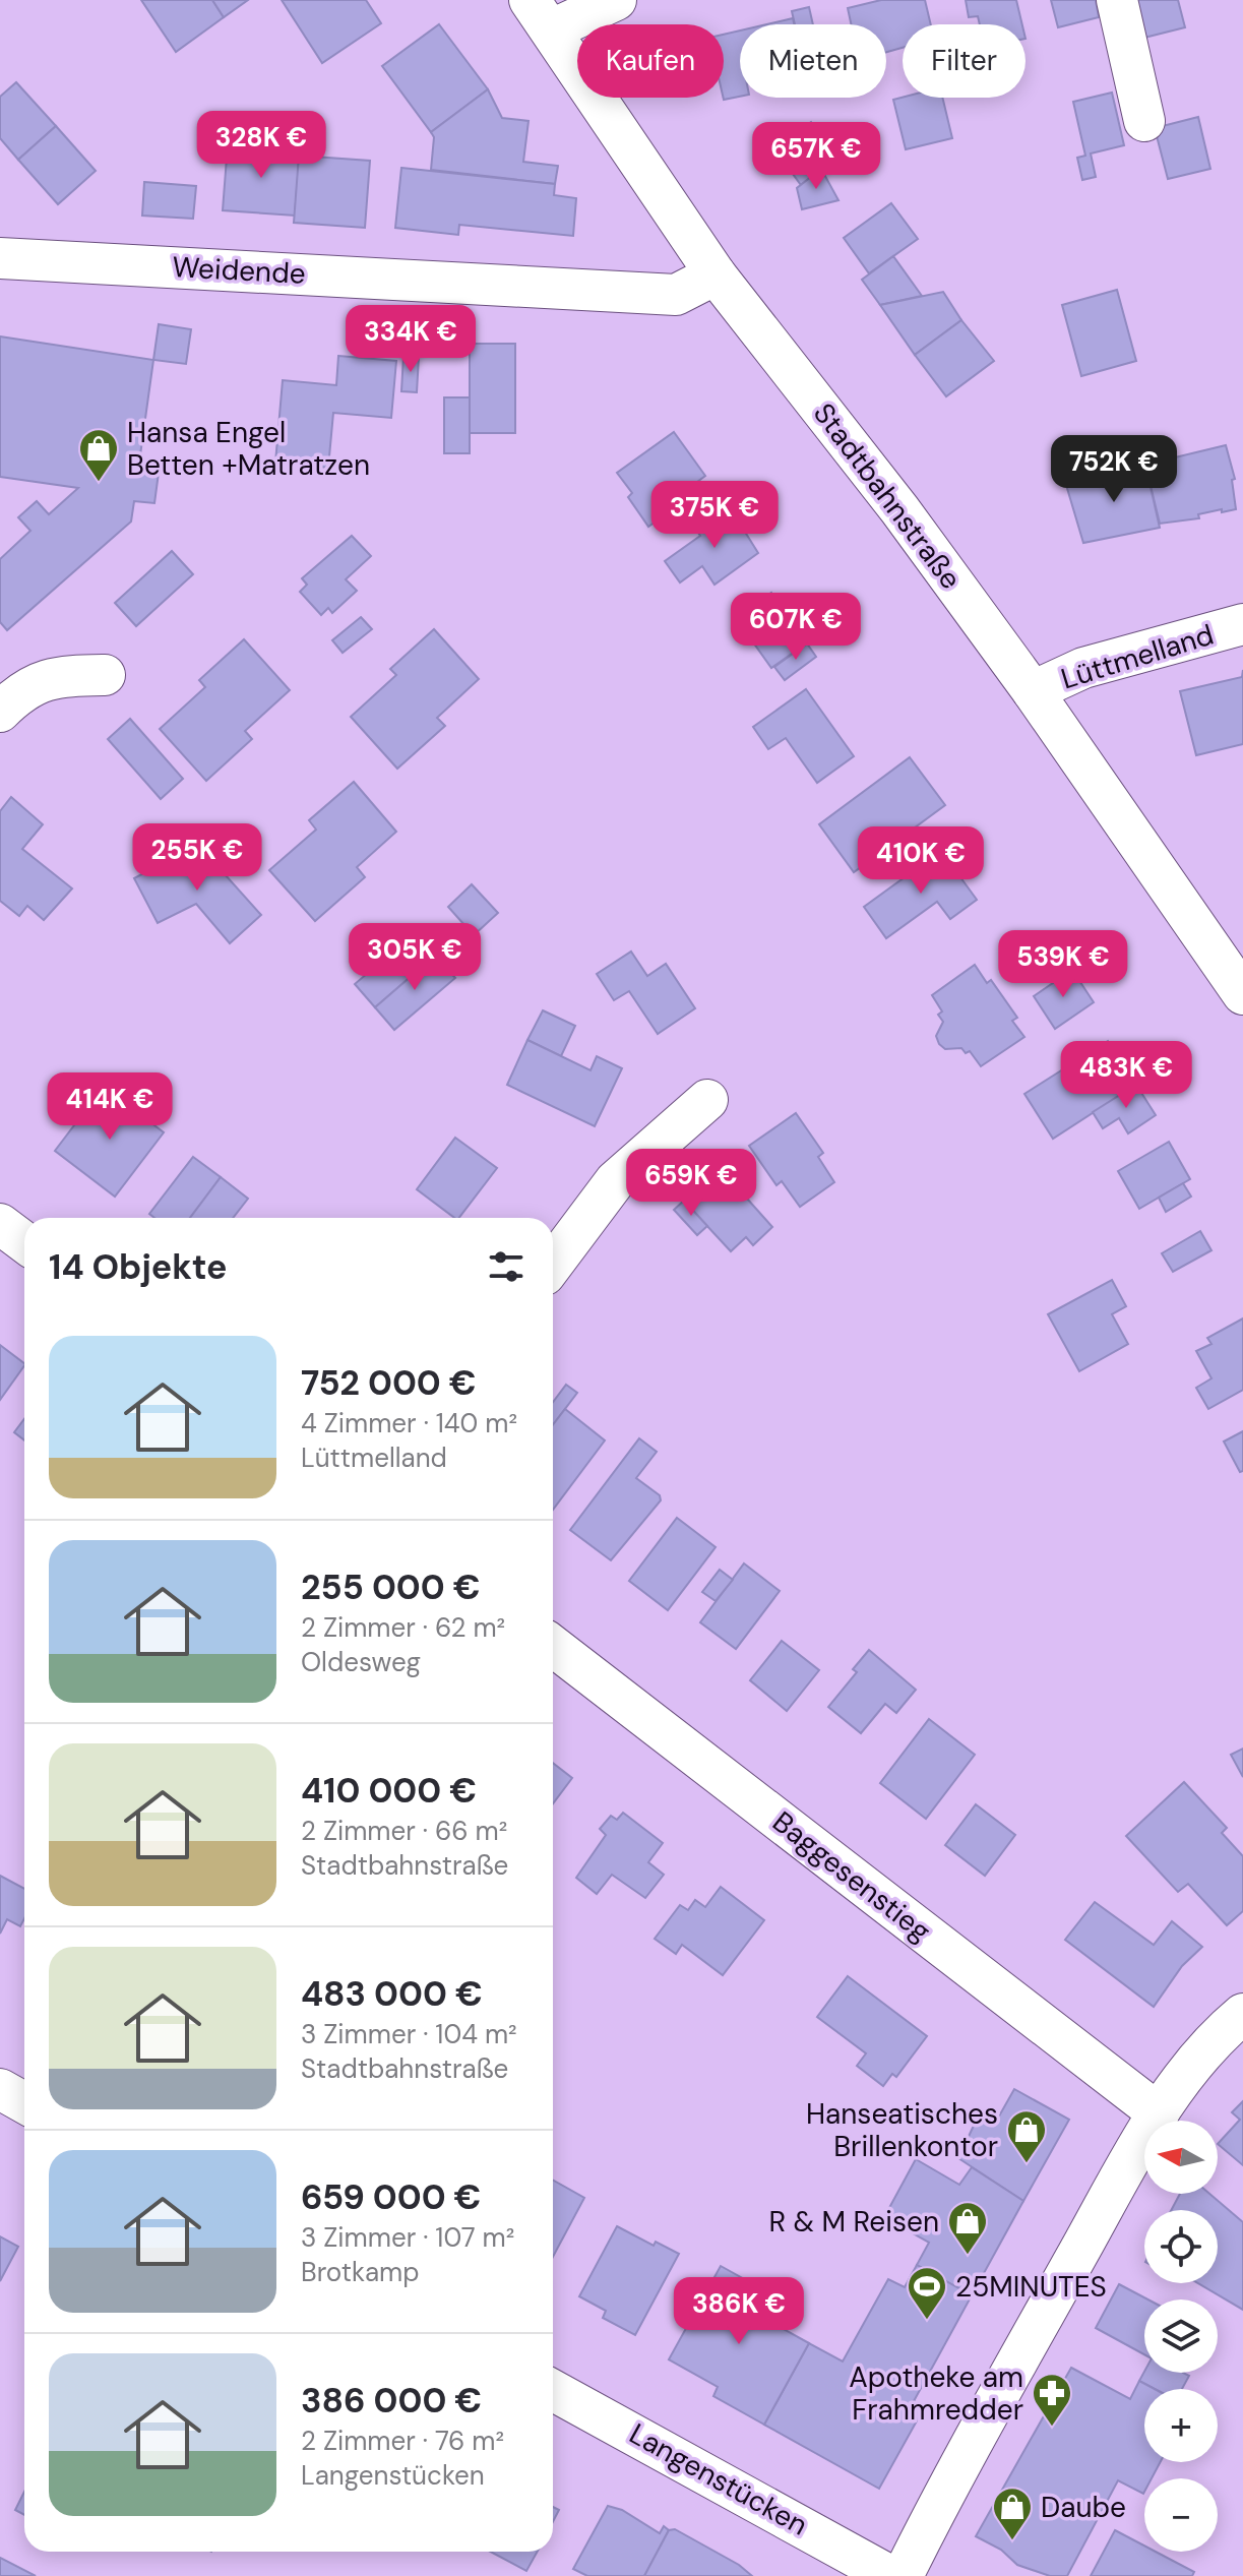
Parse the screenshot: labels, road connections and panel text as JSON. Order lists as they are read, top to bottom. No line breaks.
{"streets":{"street":["Weidende","Stadtbahnstraße","Lüttmelland","Baggesenstieg","Langenstücken"]},"crossings":[["Weidende","Stadtbahnstraße"],["Stadtbahnstraße","Lüttmelland"]],"places":{"shop":["Hansa Engel Betten +Matratzen","Hanseatisches Brillenkontor","R & M Reisen","Daube"],"sports":["25MINUTES"],"pharmacy":["Apotheke am Frahmredder"]},"north":"left","page":{"chip":["Kaufen","Mieten","Filter"],"price":["328K €","657K €","334K €","752K €","375K €","607K €","255K €","410K €","305K €","539K €","483K €","414K €","659K €","386K €"],"heading":"14 Objekte","list":[{"name":"752 000 €","note":"4 Zimmer · 140 m² · Lüttmelland"},{"name":"255 000 €","note":"2 Zimmer · 62 m² · Oldesweg"},{"name":"410 000 €","note":"2 Zimmer · 66 m² · Stadtbahnstraße"},{"name":"483 000 €","note":"3 Zimmer · 104 m² · Stadtbahnstraße"},{"name":"659 000 €","note":"3 Zimmer · 107 m² · Brotkamp"},{"name":"386 000 €","note":"2 Zimmer · 76 m² · Langenstücken"}],"map_buttons":["+","−"]}}
